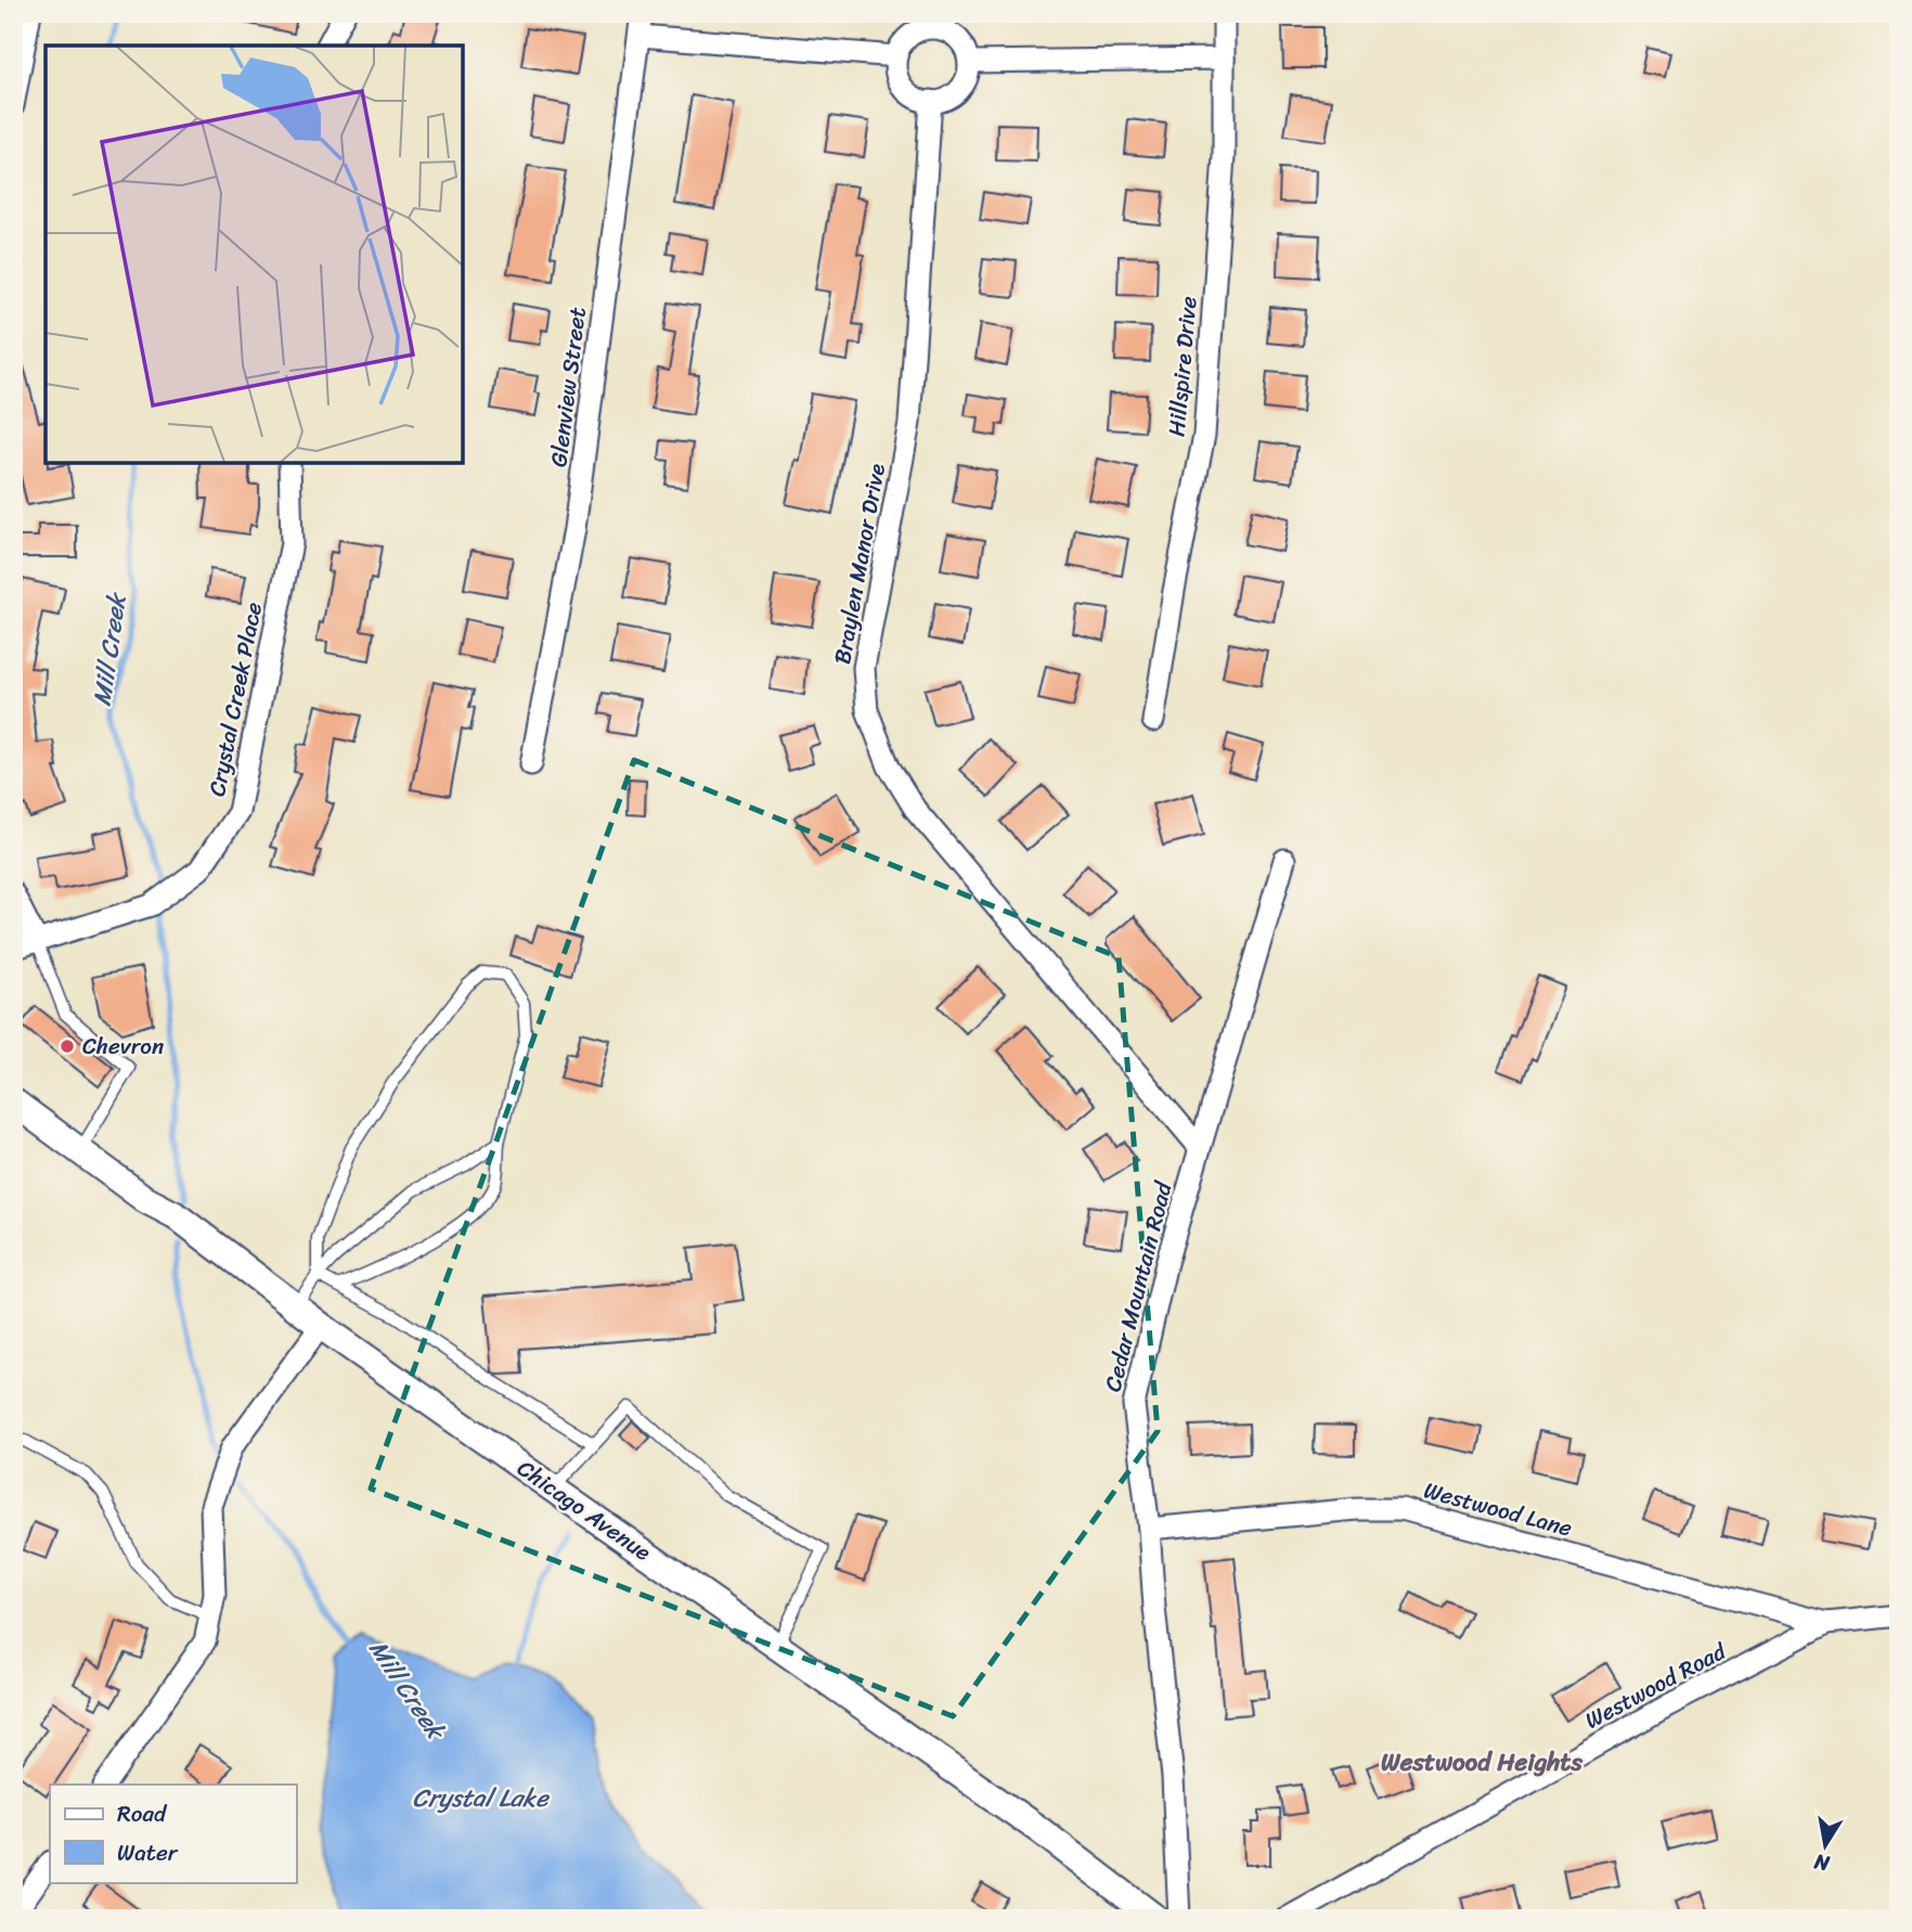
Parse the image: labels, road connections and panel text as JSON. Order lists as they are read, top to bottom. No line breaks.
{"streets":{"street":["Hillspire Drive","Glenview Street","Braylen Manor Drive","Crystal Creek Place","Cedar Mountain Road","Westwood Lane","Chicago Avenue","Westwood Road"]},"crossings":[["Braylen Manor Drive","Cedar Mountain Road"],["Cedar Mountain Road","Westwood Lane"],["Westwood Lane","Westwood Road"]],"districts":["Westwood Heights"],"water":["Mill Creek","Crystal Lake"],"places":["Chevron"],"legend":["Road","Water"],"north":"bottom"}
